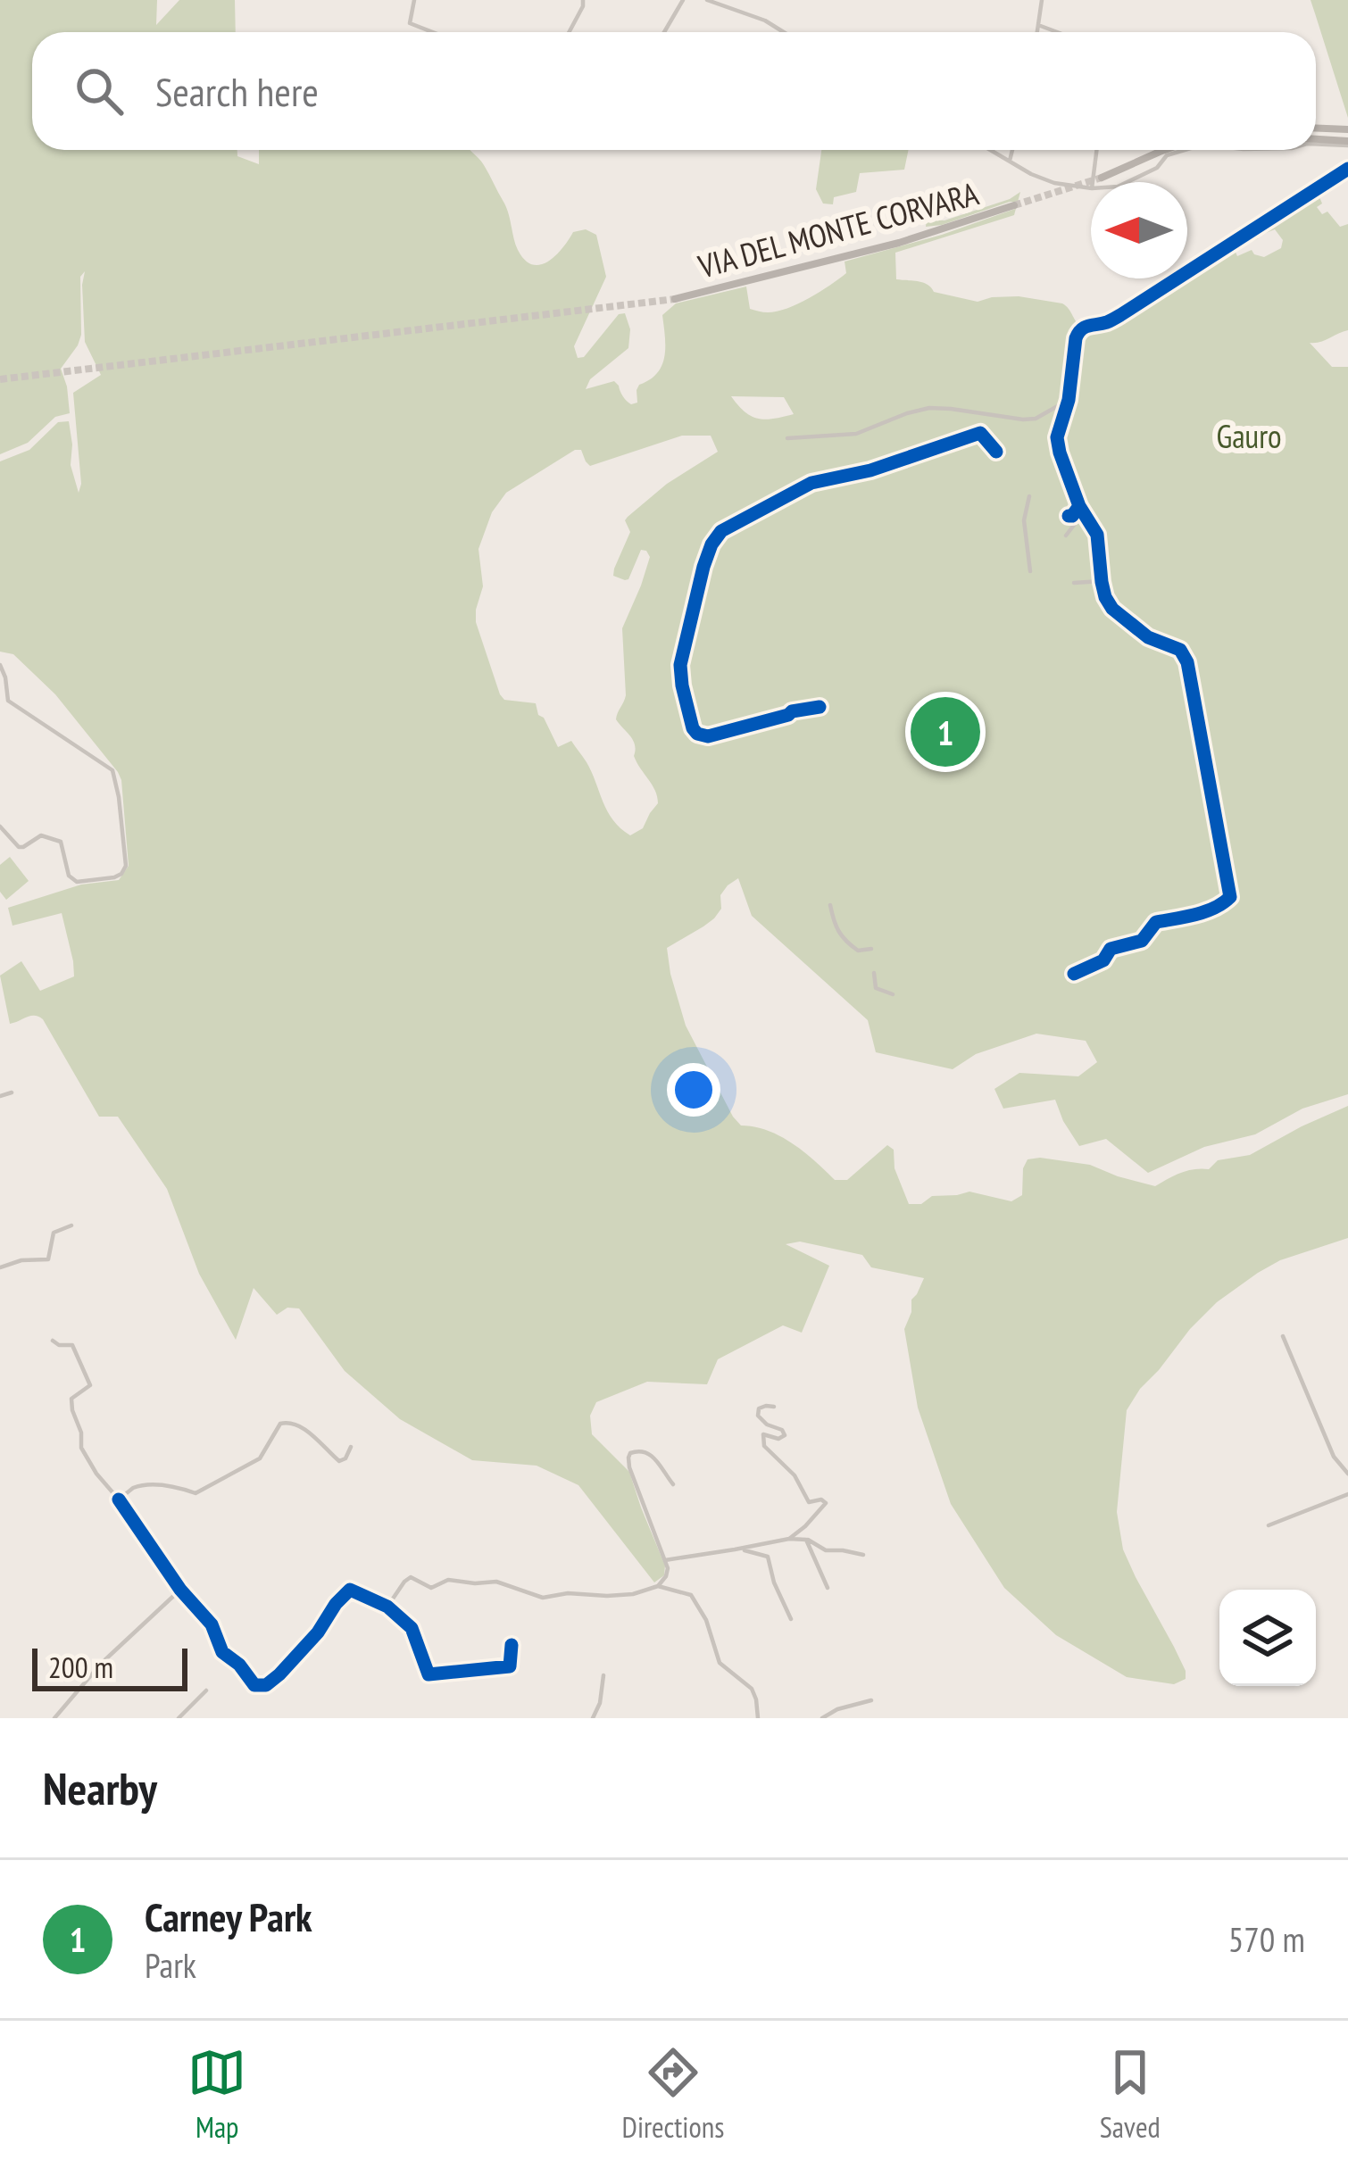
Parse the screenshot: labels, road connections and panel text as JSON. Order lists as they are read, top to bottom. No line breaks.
{"streets":{"main road":["VIA DEL MONTE CORVARA"]},"parks":["Gauro"],"scale_bar":"200 m","north":"left","page":{"search":"Search here","pins":"1","scale":"200 m","heading":"Nearby","list":[{"mark":"1","name":"Carney Park","note":"Park","value":"570 m"}],"nav":["Map","Directions","Saved"]}}
